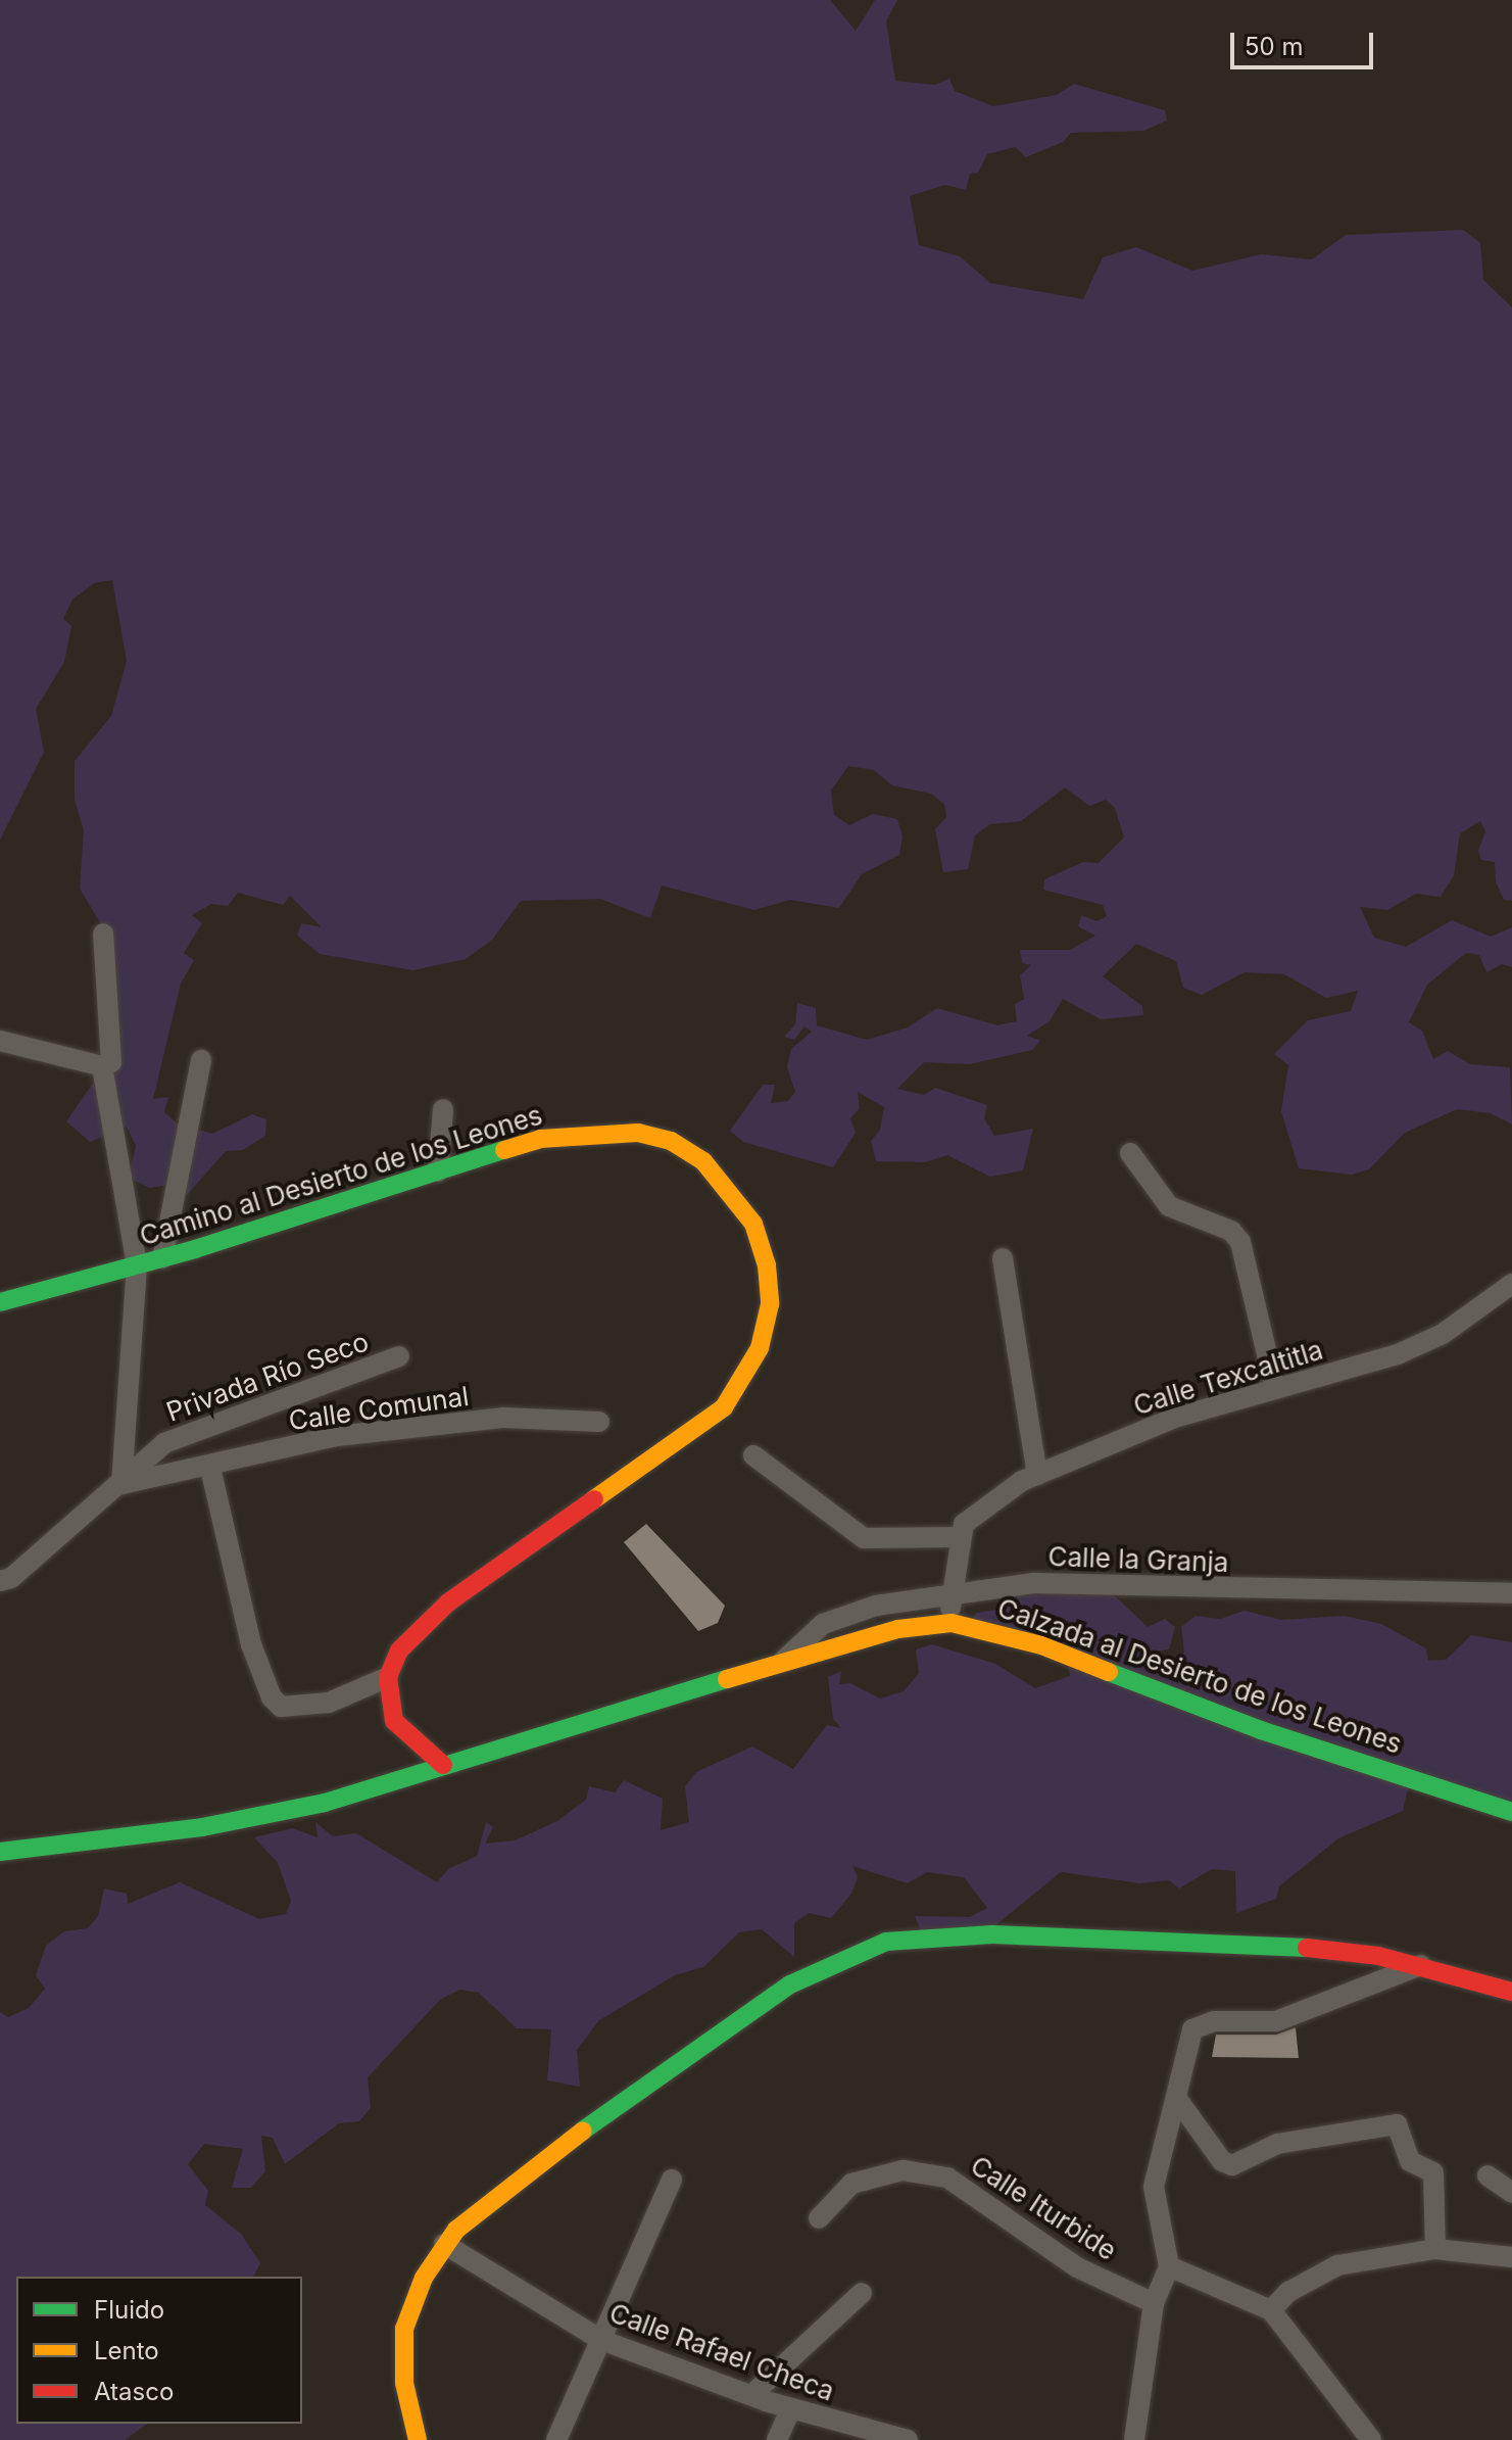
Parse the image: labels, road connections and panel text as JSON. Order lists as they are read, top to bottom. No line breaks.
{"streets":{"street":["Camino al Desierto de los Leones","Privada Río Seco","Calle Texcaltitla","Calle Comunal","Calle la Granja","Calzada al Desierto de los Leones","Calle Iturbide","Calle Rafael Checa"]},"crossings":[["Privada Río Seco","Calle Comunal"],["Calle la Granja","Calzada al Desierto de los Leones"]],"legend":["Fluido","Lento","Atasco"],"scale_bar":"50 m"}
